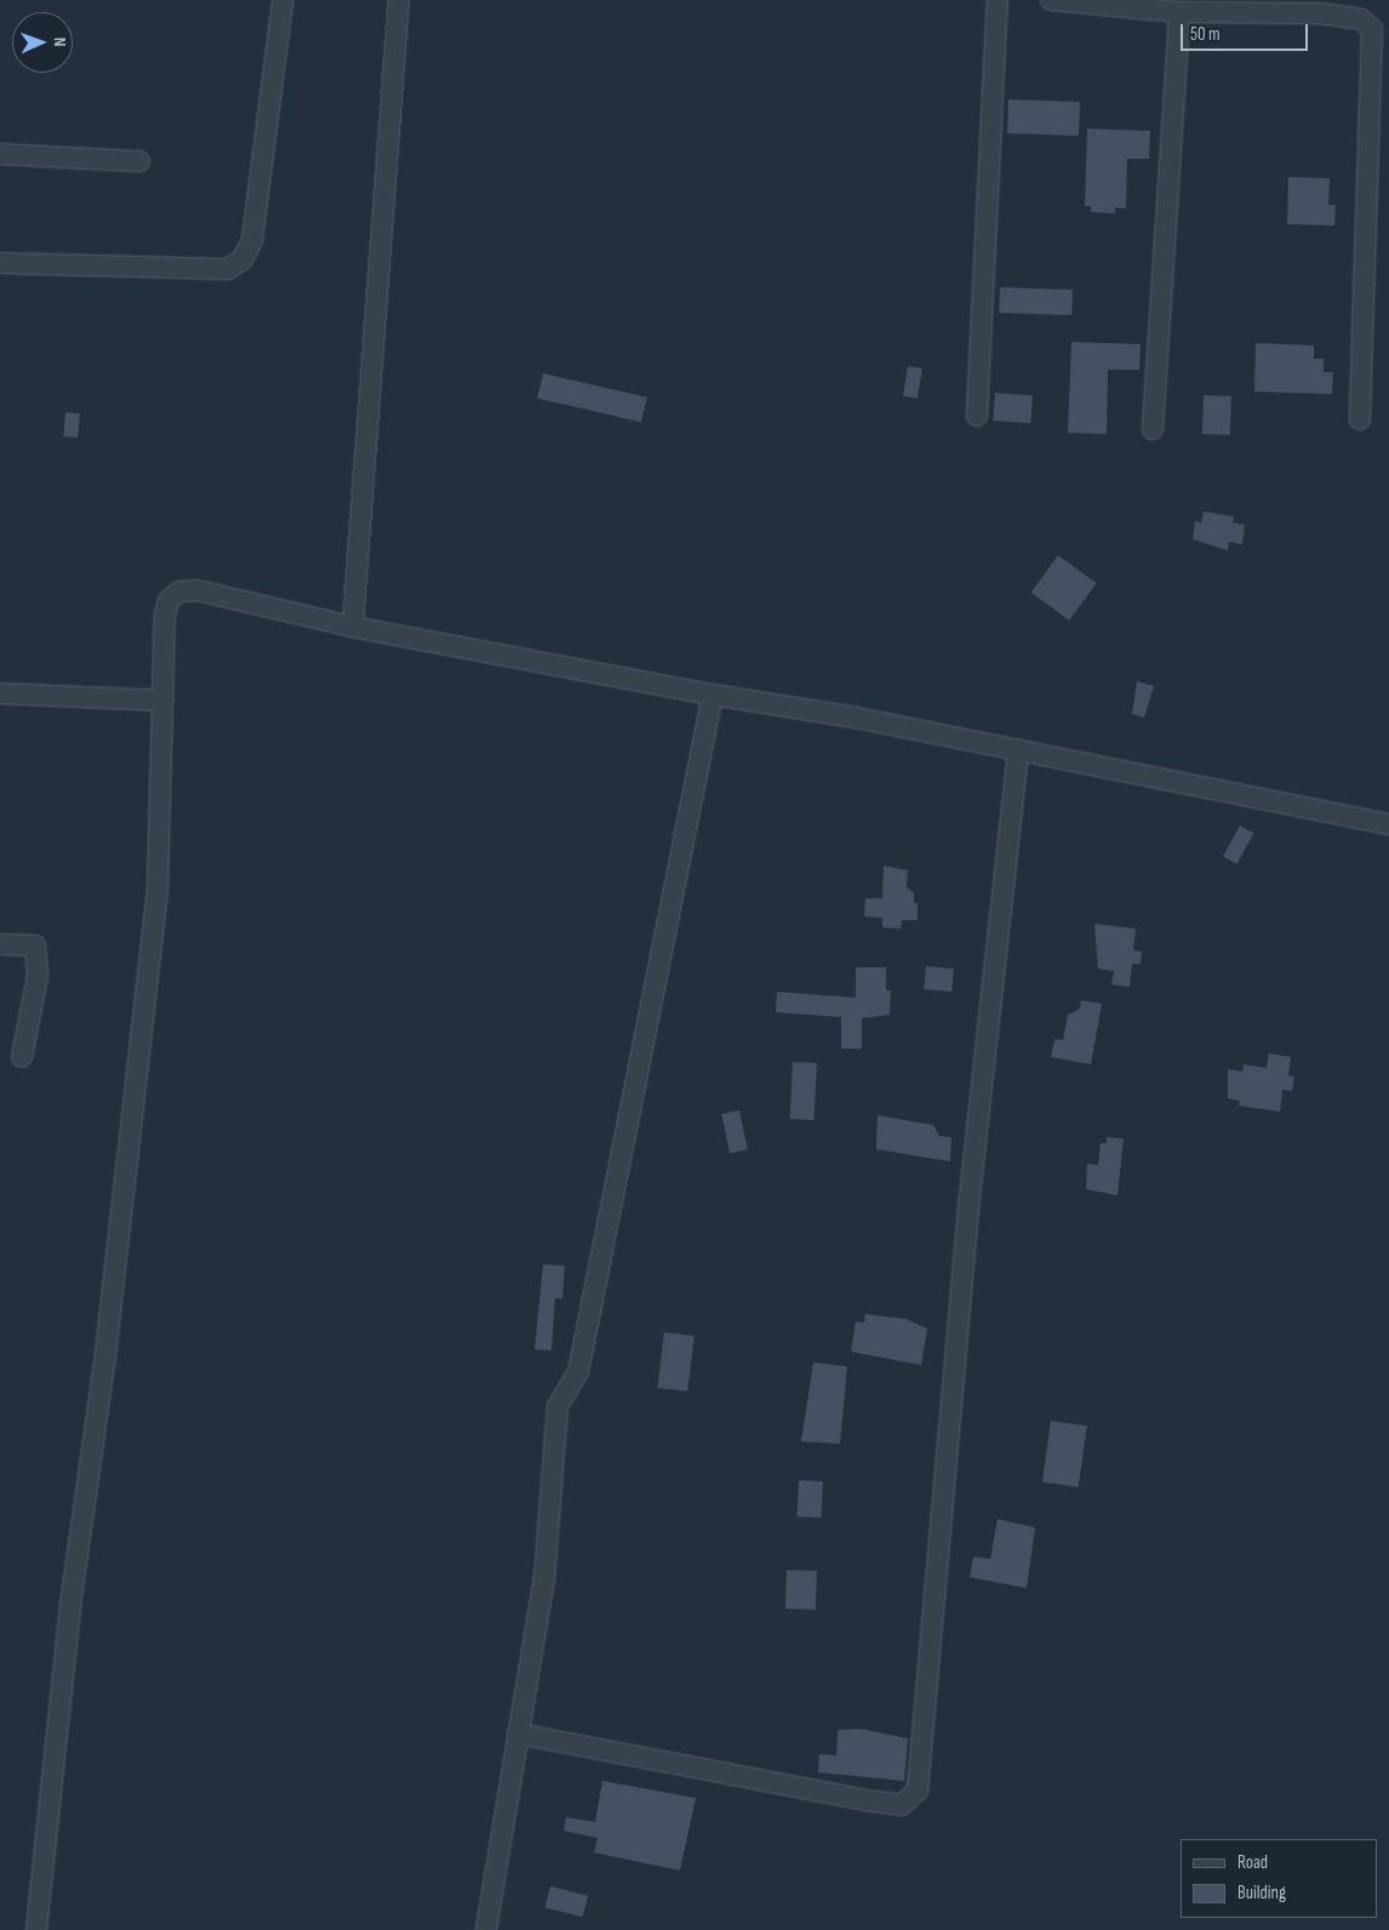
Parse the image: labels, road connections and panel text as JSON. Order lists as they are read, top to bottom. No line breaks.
{"legend":["Road","Building"],"scale_bar":"50 m","north":"right"}
